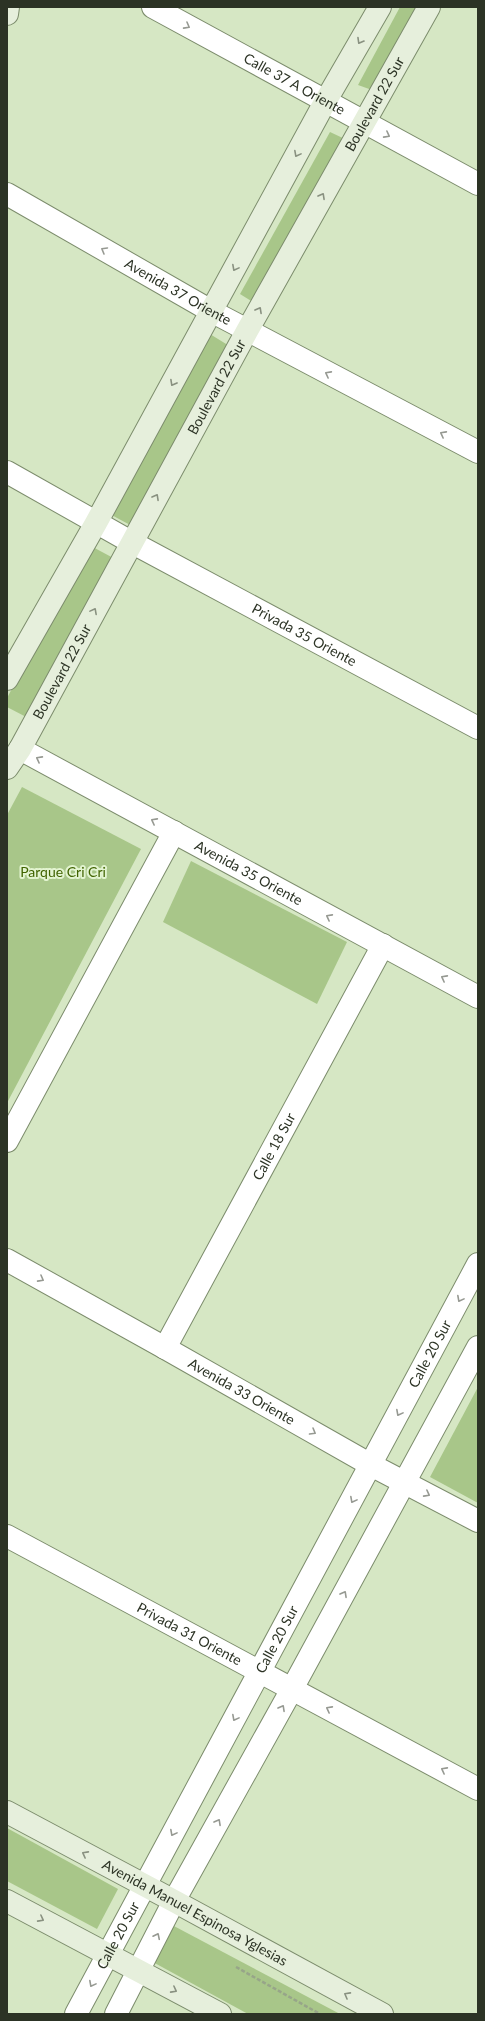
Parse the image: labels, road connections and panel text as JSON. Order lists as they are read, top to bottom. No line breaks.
{"streets":{"street":["Calle 37 A Oriente","Boulevard 22 Sur","Avenida 37 Oriente","Privada 35 Oriente","Avenida 35 Oriente","Calle 18 Sur","Calle 20 Sur","Avenida 33 Oriente","Privada 31 Oriente","Avenida Manuel Espinosa Yglesias"]},"crossings":[["Calle 37 A Oriente","Boulevard 22 Sur"],["Boulevard 22 Sur","Avenida 37 Oriente"],["Boulevard 22 Sur","Privada 35 Oriente"],["Boulevard 22 Sur","Avenida 35 Oriente"],["Avenida 35 Oriente","Calle 18 Sur"],["Calle 18 Sur","Avenida 33 Oriente"],["Calle 20 Sur","Avenida 33 Oriente"],["Calle 20 Sur","Privada 31 Oriente"],["Calle 20 Sur","Avenida Manuel Espinosa Yglesias"]],"one_way":["Calle 37 A Oriente","Avenida 37 Oriente","Avenida 35 Oriente","Avenida 33 Oriente","Privada 31 Oriente"],"parks":["Parque Cri Cri"]}
